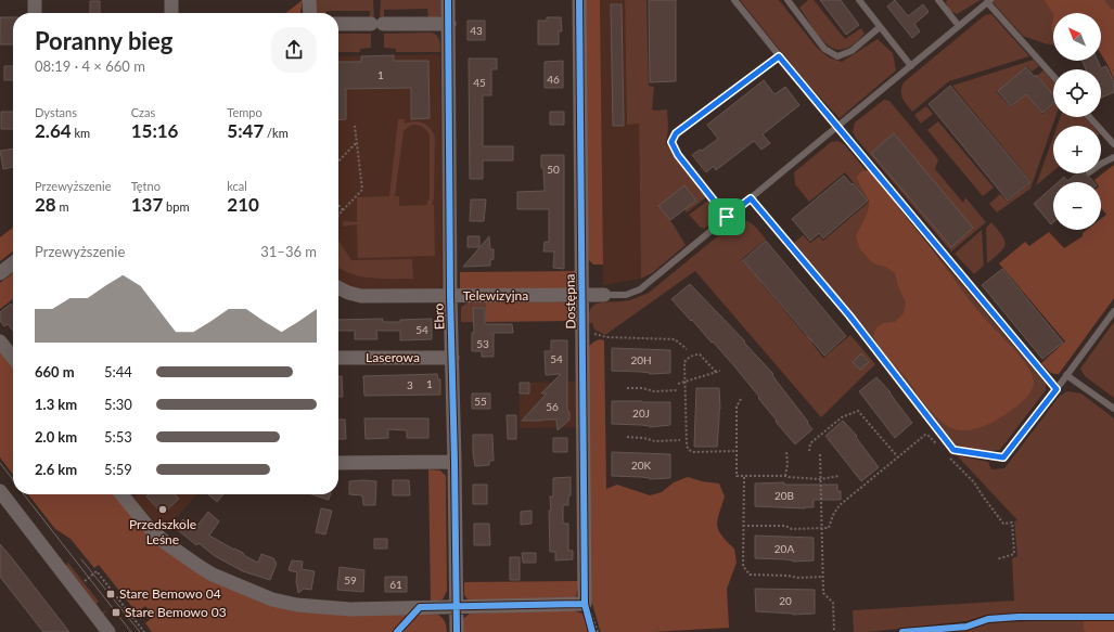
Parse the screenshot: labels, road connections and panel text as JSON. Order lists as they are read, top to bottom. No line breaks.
{"streets":{"street":["Telewizyjna","Dostępna","Ebro","Laserowa"]},"crossings":[["Telewizyjna","Dostępna"],["Telewizyjna","Ebro"],["Ebro","Laserowa"]],"places":{"other":["Przedszkole Leśne"],"transit":["Stare Bemowo 04","Stare Bemowo 03"]},"house_numbers":["43","1","46","45","50","54","53","54","20H","1","3","55","56","20J","20K","20B","20A","59","61","20"],"north":"top left","page":{"map_buttons":["+","−"],"heading":["Poranny bieg","08:19 · 4 × 660 m"],"stats":[["Dystans","2.64 km"],["Czas","15:16"],["Tempo","5:47 /km"],["Przewyższenie","28 m"],["Tętno","137 bpm"],["kcal","210"]],"chart":["Przewyższenie","31–36 m"],"list":[{"name":"660 m","note":"5:44"},{"name":"1.3 km","note":"5:30"},{"name":"2.0 km","note":"5:53"},{"name":"2.6 km","note":"5:59"}]}}
